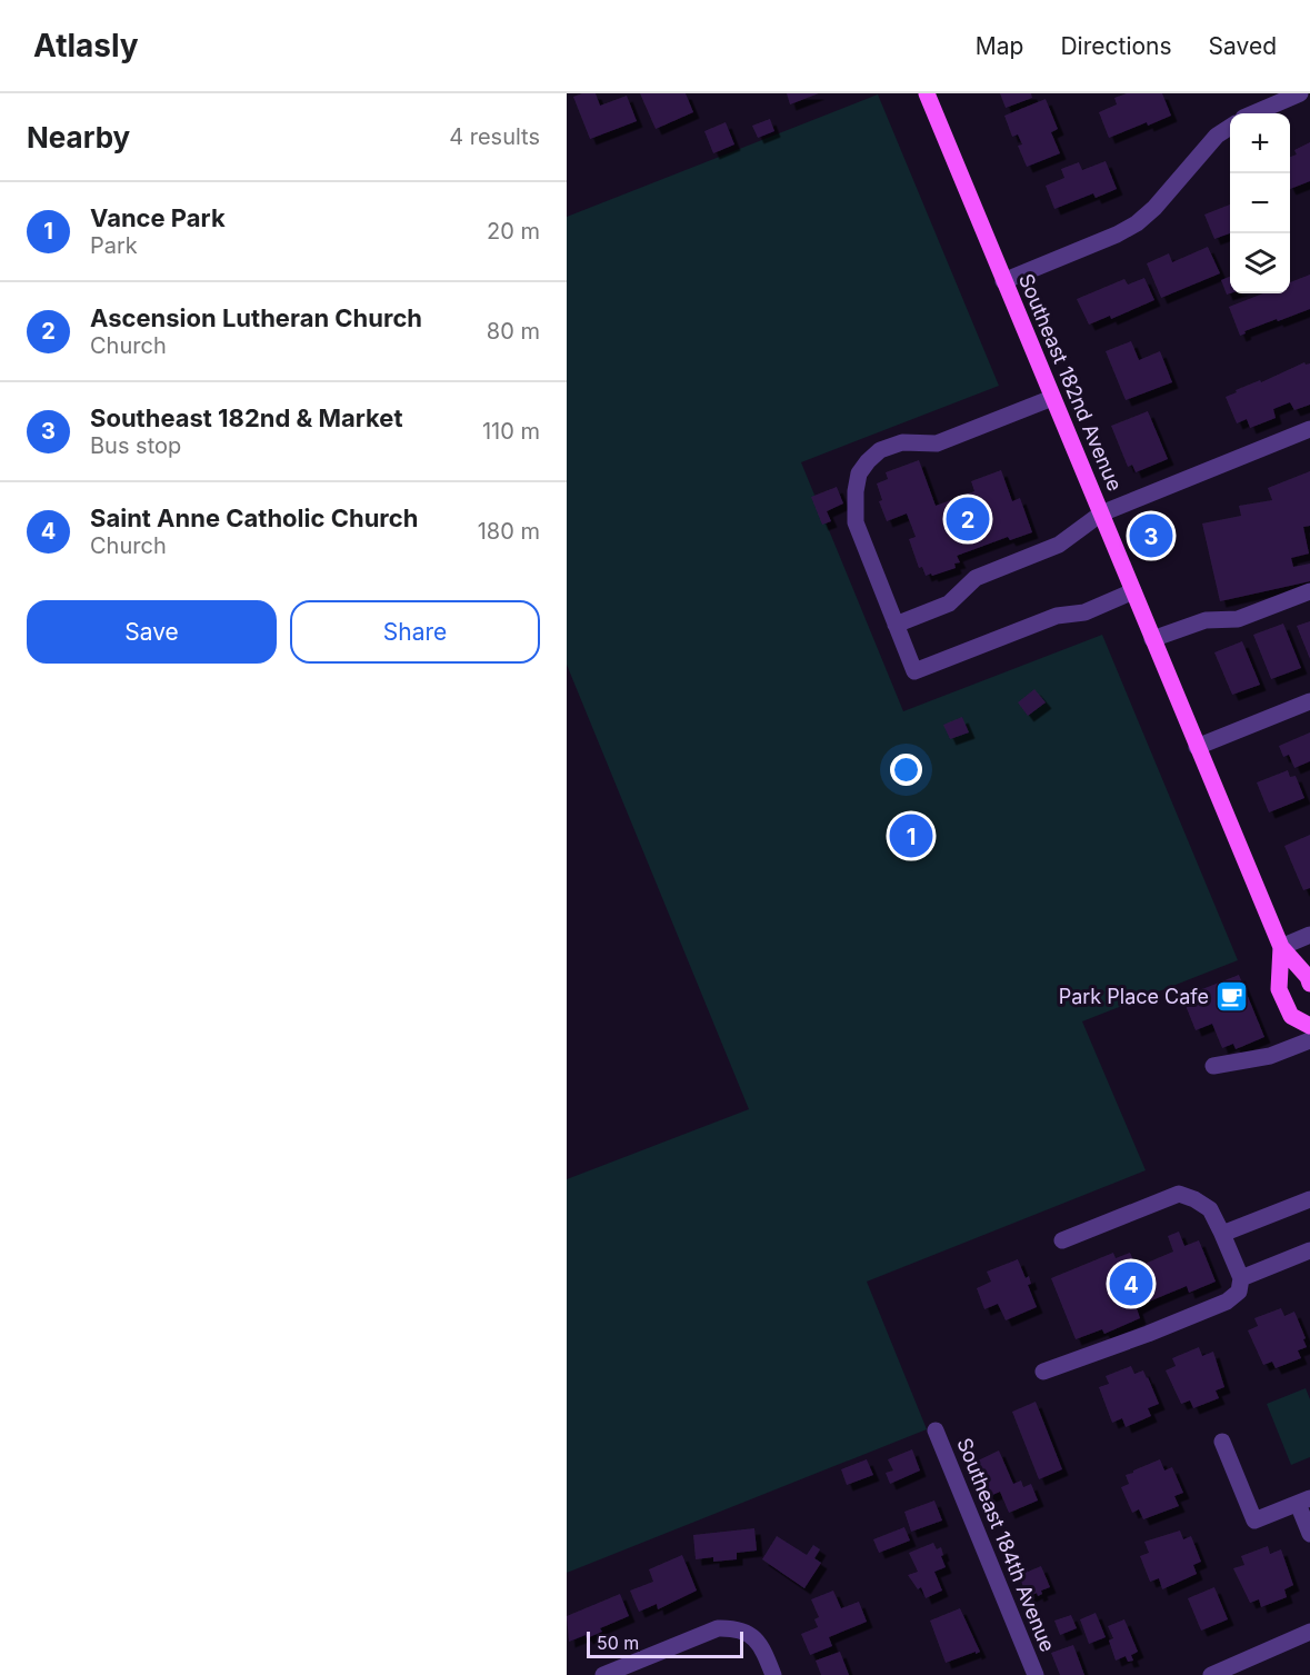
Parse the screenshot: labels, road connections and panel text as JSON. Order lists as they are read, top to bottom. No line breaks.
{"streets":{"main road":["Southeast 182nd Avenue"],"street":["Southeast 184th Avenue"]},"places":{"cafe":["Park Place Cafe"]},"scale_bar":"50 m","page":{"header":"Atlasly","nav":["Map","Directions","Saved"],"heading":["Nearby","4 results"],"map_buttons":["+","−"],"list":[{"mark":"1","name":"Vance Park","note":"Park","value":"20 m"},{"mark":"2","name":"Ascension Lutheran Church","note":"Church","value":"80 m"},{"mark":"3","name":"Southeast 182nd & Market","note":"Bus stop","value":"110 m"},{"mark":"4","name":"Saint Anne Catholic Church","note":"Church","value":"180 m"}],"pins":["2","3","1","4"],"buttons":["Save","Share"],"scale":"50 m"}}
